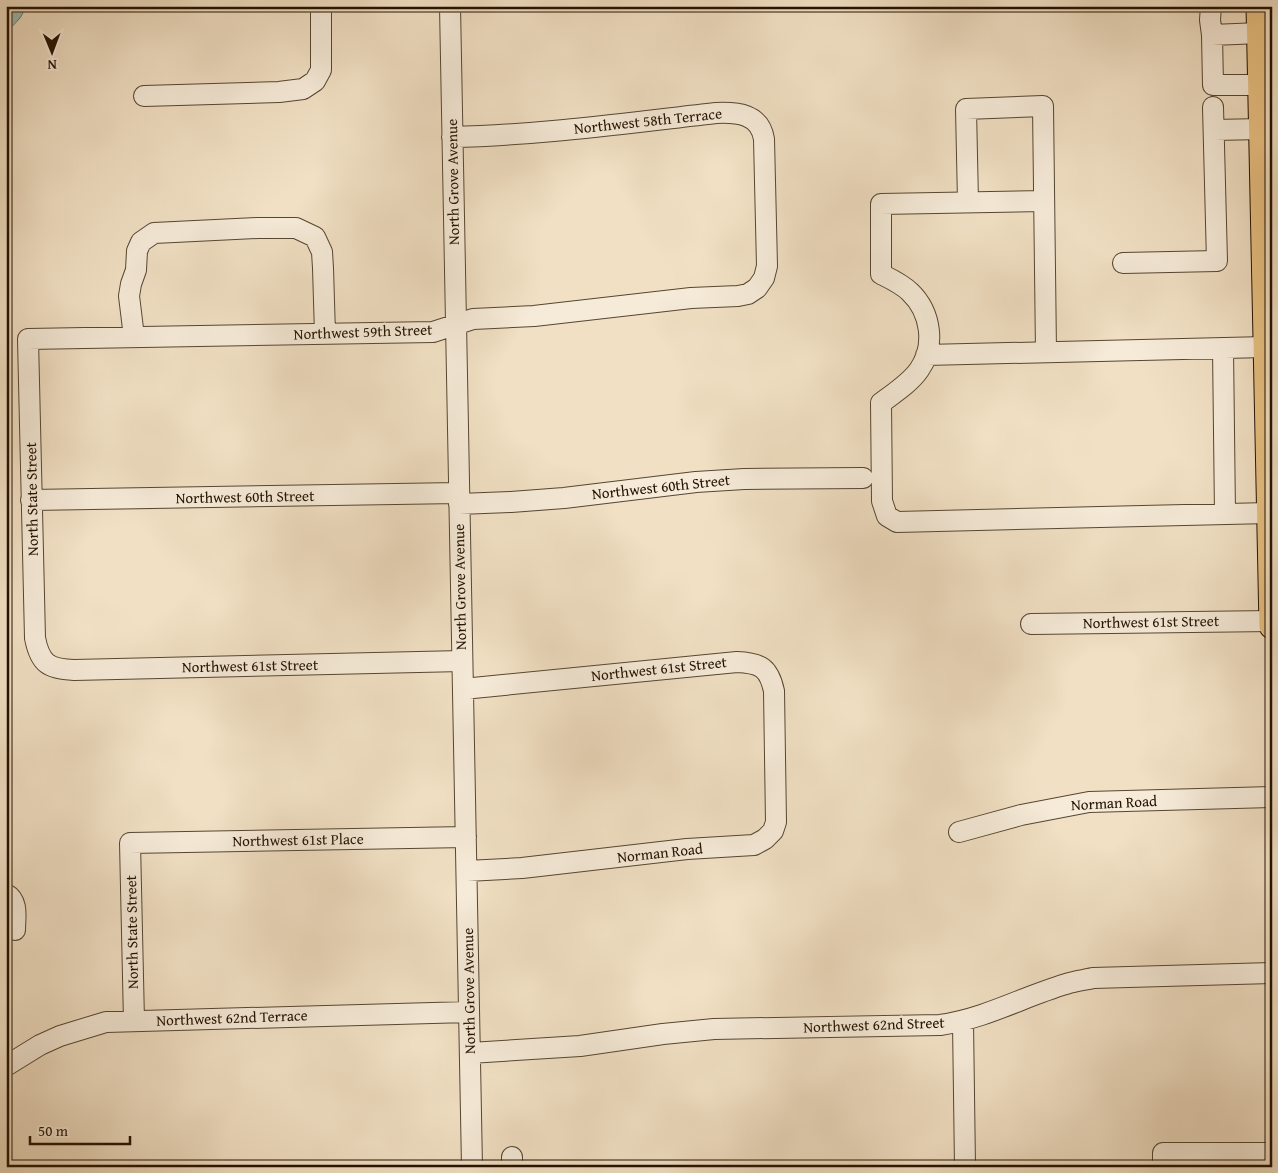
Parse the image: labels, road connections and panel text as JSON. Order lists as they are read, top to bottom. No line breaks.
{"streets":{"street":["Northwest 58th Terrace","North Grove Avenue","Northwest 59th Street","Northwest 60th Street","North State Street","Northwest 61st Street","Norman Road","Northwest 61st Place","Northwest 62nd Terrace","Northwest 62nd Street"]},"crossings":[["Northwest 58th Terrace","North Grove Avenue"],["Northwest 58th Terrace","Northwest 59th Street"],["North Grove Avenue","Northwest 59th Street"],["North Grove Avenue","Northwest 60th Street"],["North Grove Avenue","Northwest 61st Street"],["North Grove Avenue","Norman Road"],["North Grove Avenue","Northwest 61st Place"],["North Grove Avenue","Northwest 62nd Terrace"],["North Grove Avenue","Northwest 62nd Street"],["Northwest 59th Street","North State Street"],["Northwest 60th Street","North State Street"],["North State Street","Northwest 61st Street"],["North State Street","Northwest 61st Place"],["North State Street","Northwest 62nd Terrace"],["Northwest 61st Street","Norman Road"]],"scale_bar":"50 m","north":"bottom"}
